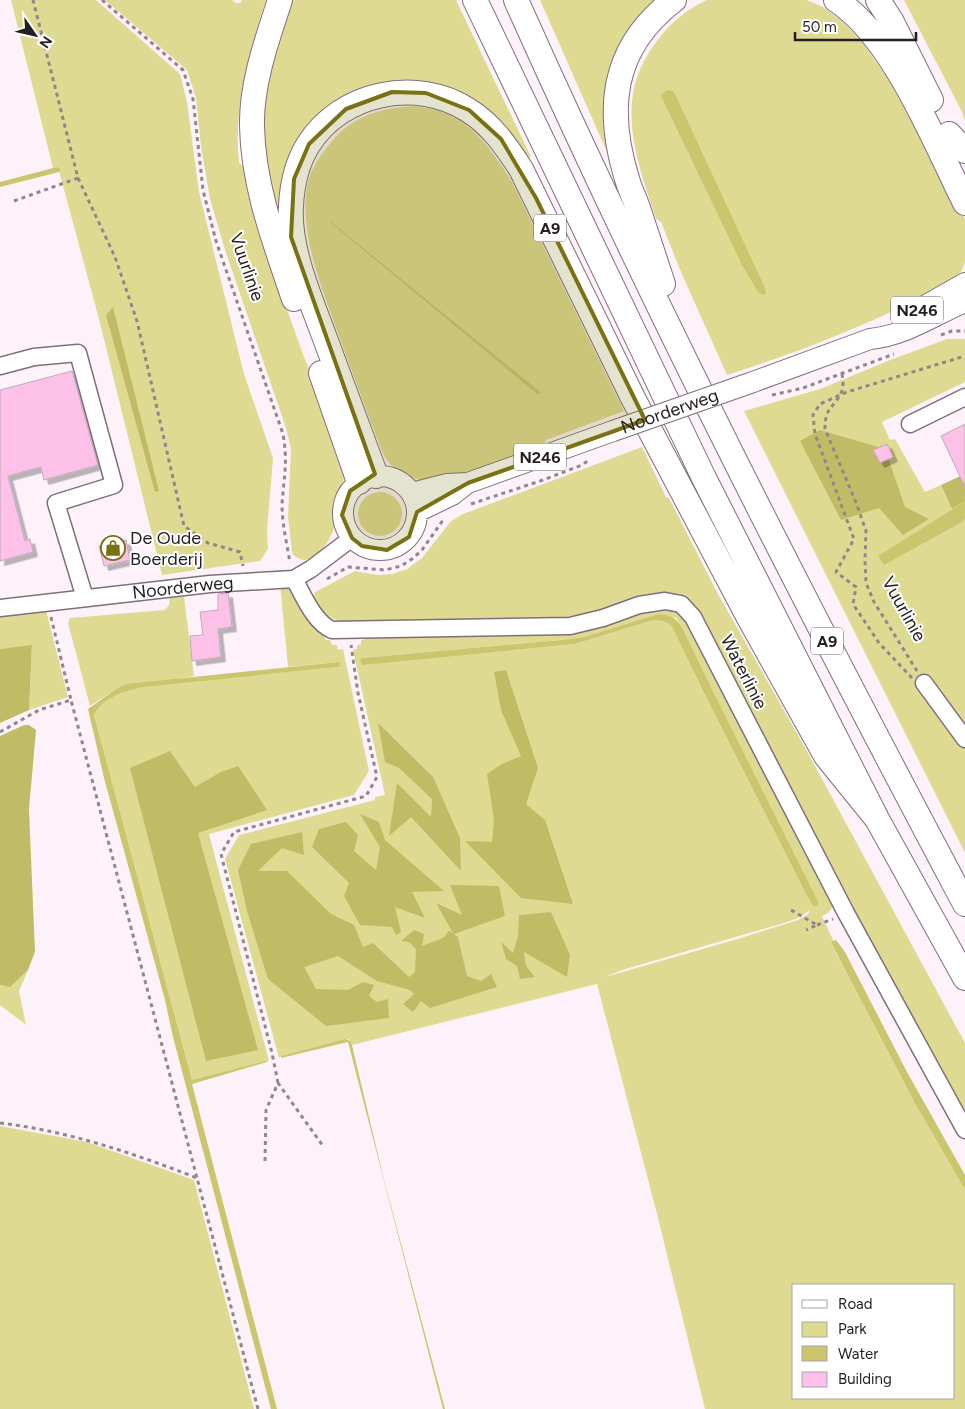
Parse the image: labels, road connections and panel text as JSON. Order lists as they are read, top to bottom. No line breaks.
{"streets":{"highway":["A9"],"main road":["N246","Noorderweg"],"street":["Waterlinie"],"path":["Vuurlinie"]},"crossings":[["A9","Noorderweg"],["Vuurlinie","Noorderweg"],["Vuurlinie","Waterlinie"],["Noorderweg","Waterlinie"]],"places":{"shop":["De Oude Boerderij"]},"legend":["Road","Park","Water","Building"],"scale_bar":"50 m","north":"bottom right"}
